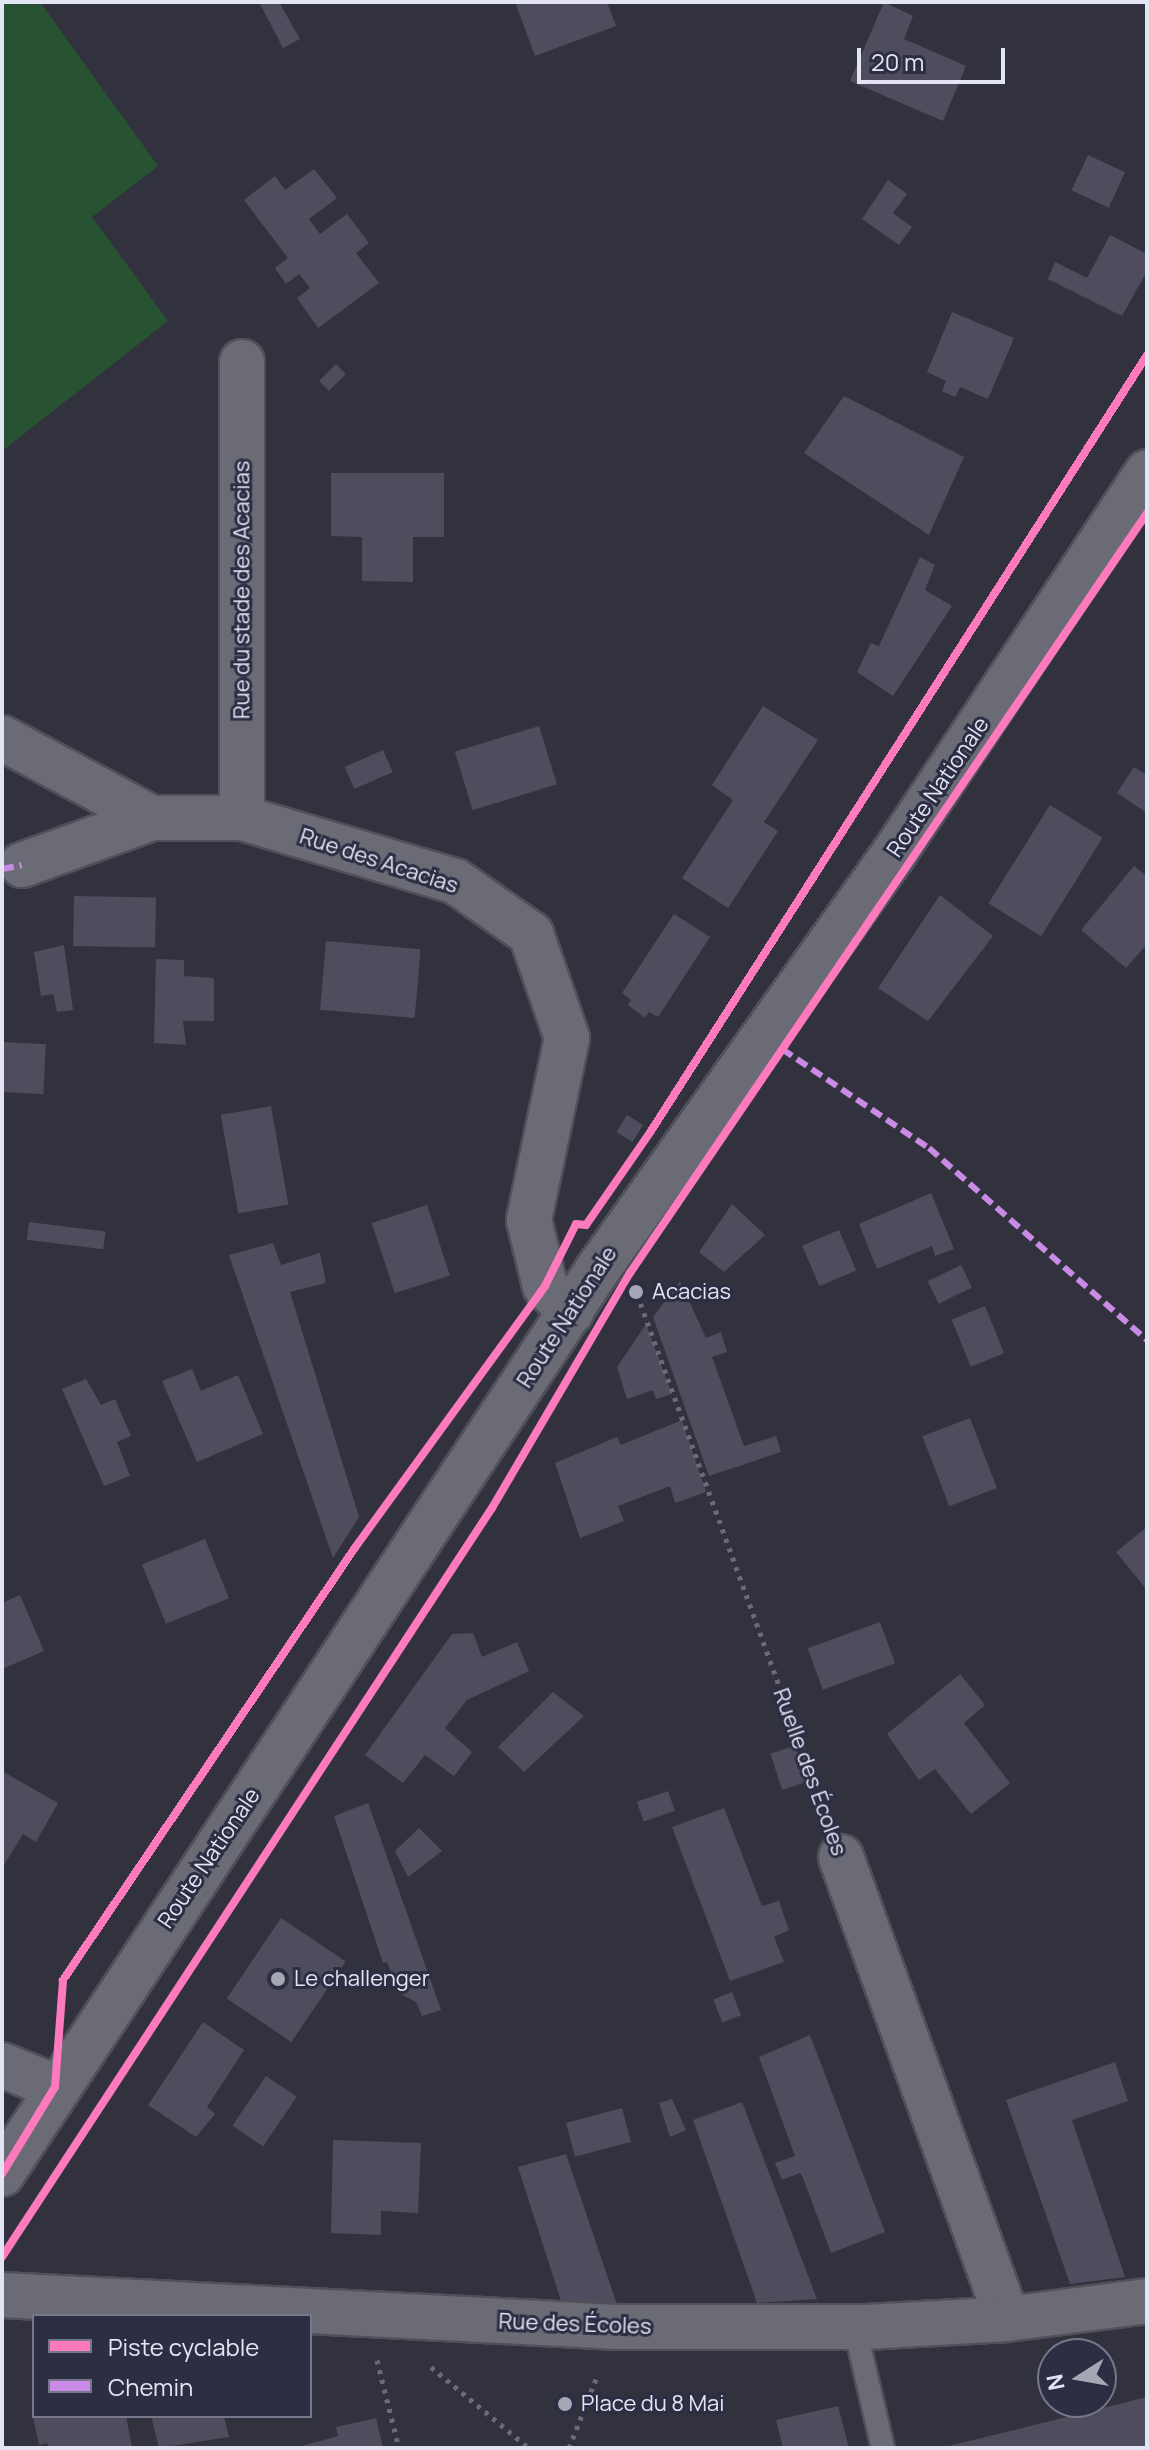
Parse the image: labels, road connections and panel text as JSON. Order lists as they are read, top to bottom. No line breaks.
{"streets":{"street":["Rue du stade des Acacias","Route Nationale","Rue des Acacias","Ruelle des Écoles","Rue des Écoles"]},"crossings":[["Rue du stade des Acacias","Rue des Acacias"],["Route Nationale","Rue des Acacias"],["Route Nationale","Ruelle des Écoles"],["Ruelle des Écoles","Rue des Écoles"]],"places":["Acacias","Le challenger","Place du 8 Mai"],"legend":["Piste cyclable","Chemin"],"scale_bar":"20 m","north":"left"}
